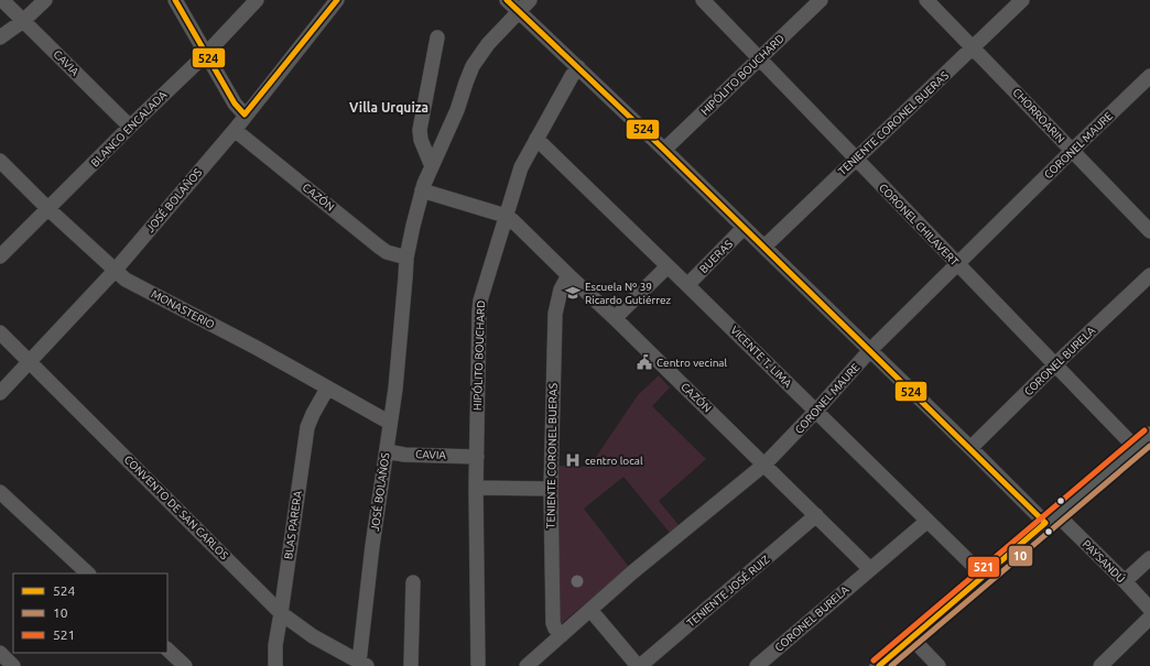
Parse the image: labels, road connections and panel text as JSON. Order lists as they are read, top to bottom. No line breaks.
{"streets":{"street":["CAVIA","HIPÓLITO BOUCHARD","CHORROARIN","TENIENTE CORONEL BUERAS","BLANCO ENCALADA","CORONEL MAURE","CAZÓN","JOSÉ BOLAÑOS","CORONEL CHILAVERT","BUERAS","MONASTERIO","VICENTE T. LIMA","CORONEL BURELA","CONVENTO DE SAN CARLOS","BLAS PARERA","PAYSANDÚ","TENIENTE JOSÉ RUIZ"]},"crossings":[["CAVIA","HIPÓLITO BOUCHARD"],["CAVIA","BLANCO ENCALADA"],["CAVIA","JOSÉ BOLAÑOS"],["HIPÓLITO BOUCHARD","CAZÓN"],["HIPÓLITO BOUCHARD","CORONEL CHILAVERT"],["HIPÓLITO BOUCHARD","VICENTE T. LIMA"],["HIPÓLITO BOUCHARD","PAYSANDÚ"],["CHORROARIN","TENIENTE CORONEL BUERAS"],["CHORROARIN","CORONEL MAURE"],["TENIENTE CORONEL BUERAS","CORONEL MAURE"],["TENIENTE CORONEL BUERAS","CAZÓN"],["TENIENTE CORONEL BUERAS","CORONEL CHILAVERT"],["TENIENTE CORONEL BUERAS","PAYSANDÚ"],["BLANCO ENCALADA","MONASTERIO"],["CORONEL MAURE","CAZÓN"],["CORONEL MAURE","CORONEL CHILAVERT"],["CORONEL MAURE","VICENTE T. LIMA"],["CORONEL MAURE","PAYSANDÚ"],["CAZÓN","JOSÉ BOLAÑOS"],["CAZÓN","CORONEL BURELA"],["CAZÓN","TENIENTE JOSÉ RUIZ"],["JOSÉ BOLAÑOS","MONASTERIO"],["JOSÉ BOLAÑOS","CONVENTO DE SAN CARLOS"],["JOSÉ BOLAÑOS","PAYSANDÚ"],["CORONEL CHILAVERT","CORONEL BURELA"],["BUERAS","VICENTE T. LIMA"],["BUERAS","PAYSANDÚ"],["MONASTERIO","BLAS PARERA"],["VICENTE T. LIMA","CORONEL BURELA"],["CORONEL BURELA","PAYSANDÚ"],["CONVENTO DE SAN CARLOS","BLAS PARERA"]],"districts":["Villa Urquiza"],"places":{"school or university":["Escuela Nº 39 Ricardo Gutiérrez"],"public building":["Centro vecinal"],"hospital":["centro local"]},"lines":["transit line 524","transit line 521","transit line 10"],"legend":["524","10","521"]}
